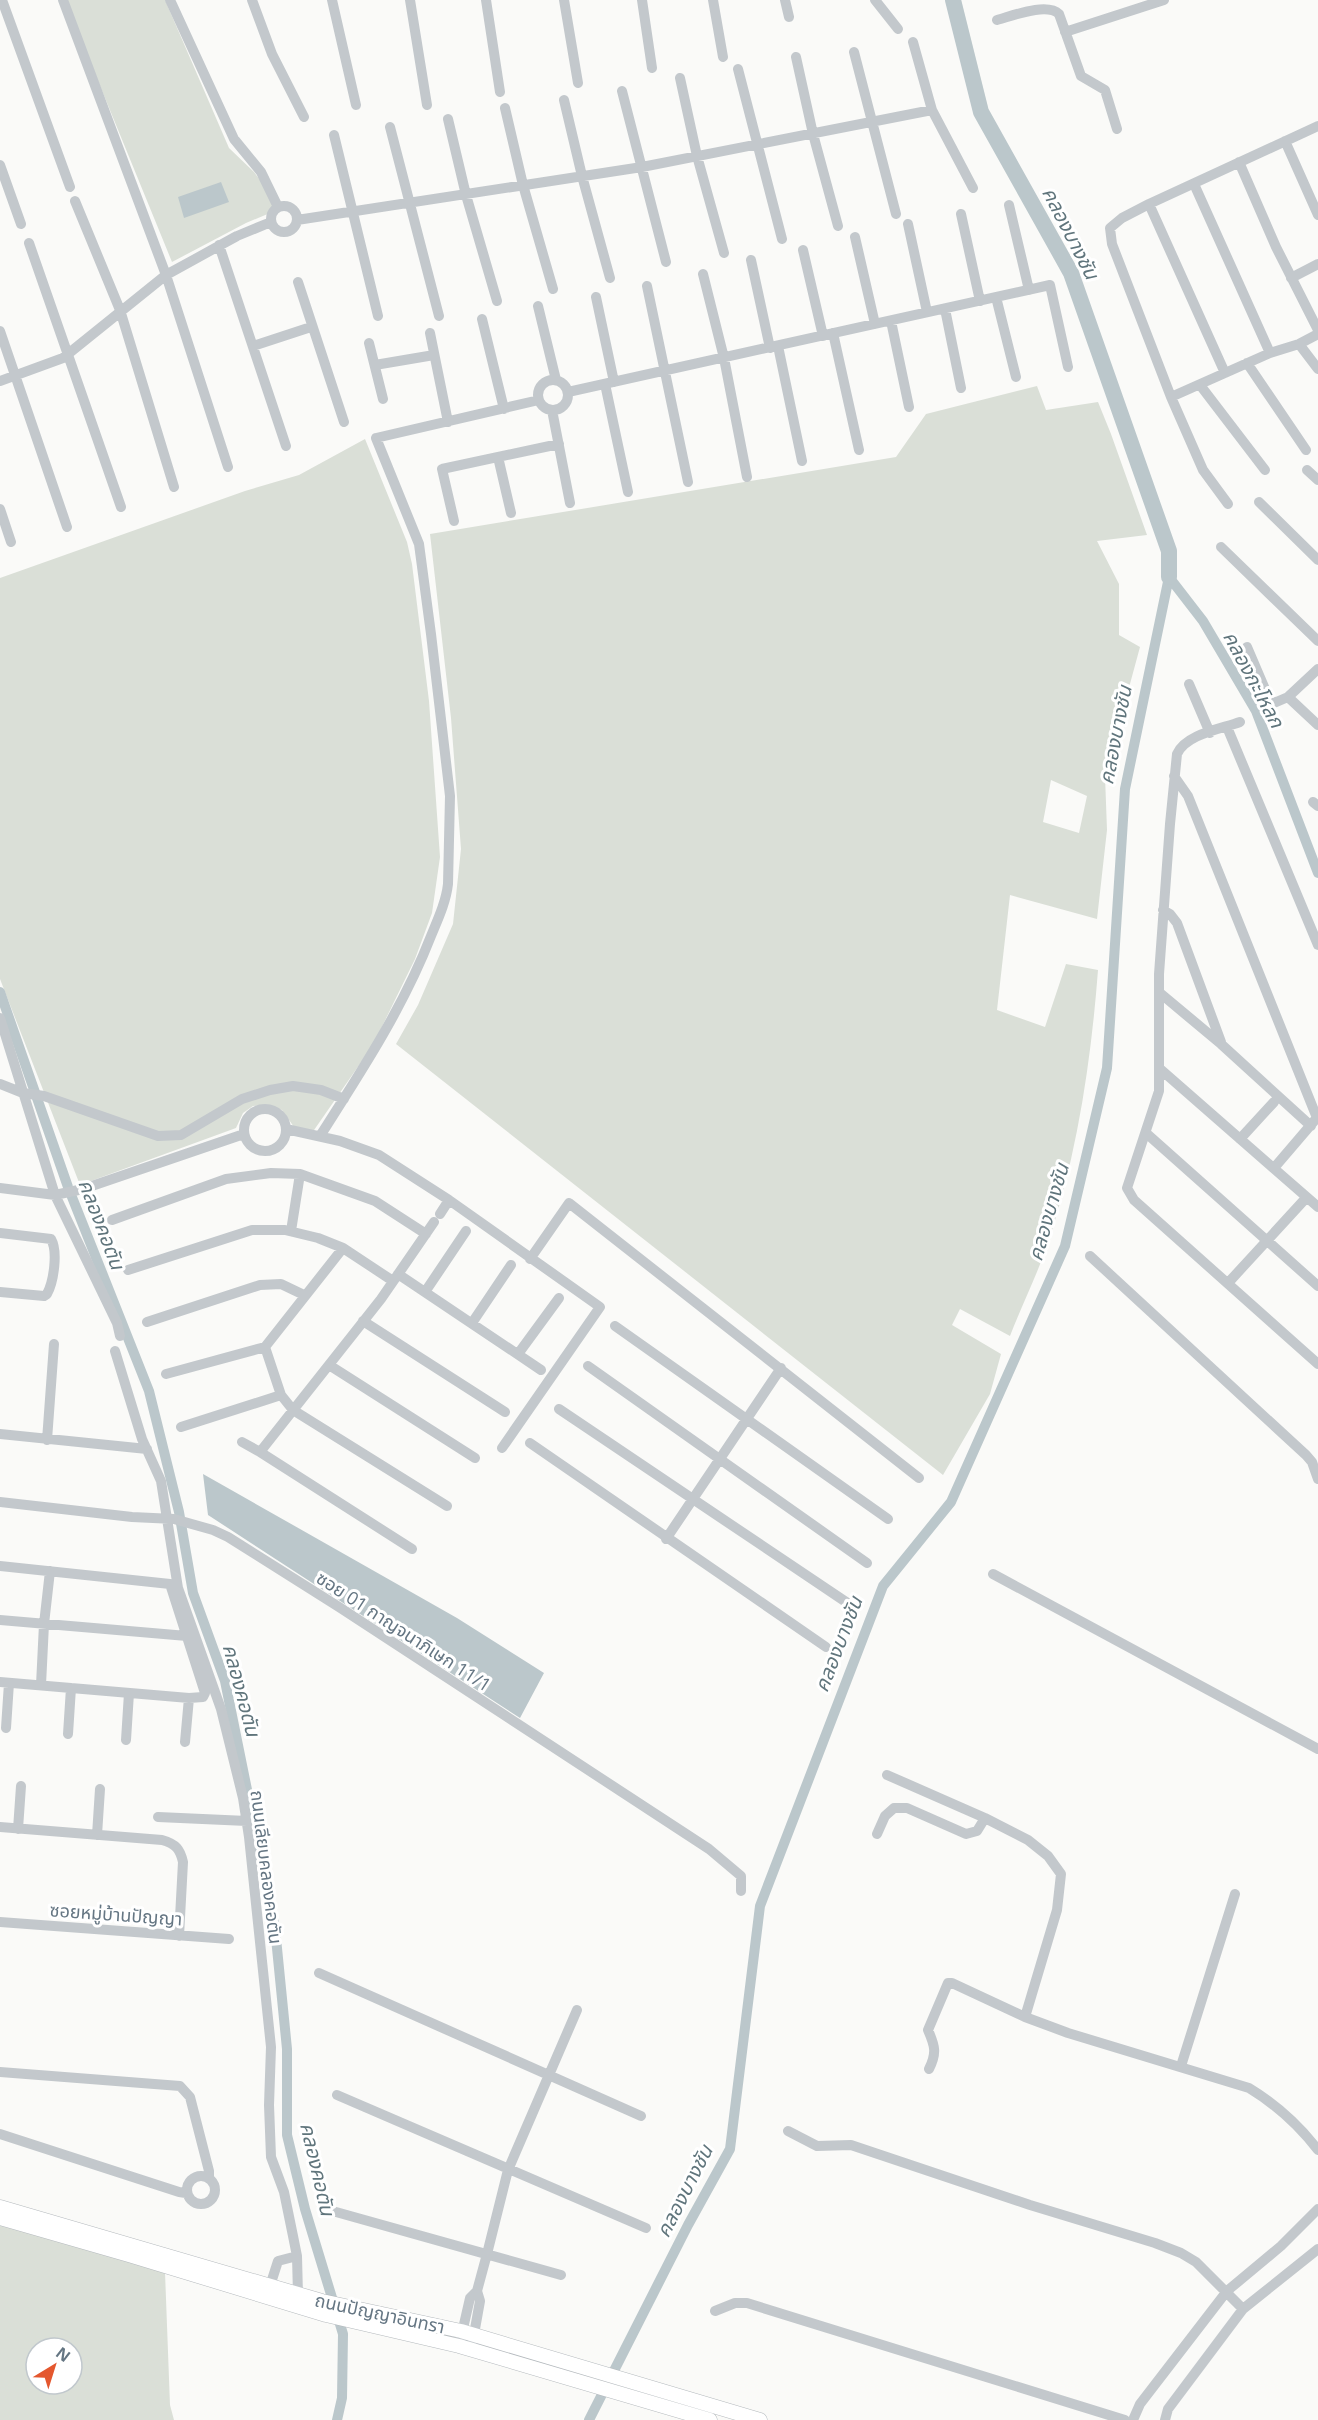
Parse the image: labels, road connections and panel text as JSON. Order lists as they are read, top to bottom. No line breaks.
{"streets":{"main road":["ถนนปัญญาอินทรา"],"street":["ซอย 01 กาญจนาภิเษก 11/1","ถนนเลียบคลองคอตัน","ซอยหมู่บ้านปัญญา"]},"crossings":[["ซอย 01 กาญจนาภิเษก 11/1","ถนนเลียบคลองคอตัน"],["ถนนเลียบคลองคอตัน","ถนนปัญญาอินทรา"]],"water":["คลองบางชัน","คลองกะโหลก","คลองคอตัน"],"north":"top right"}
